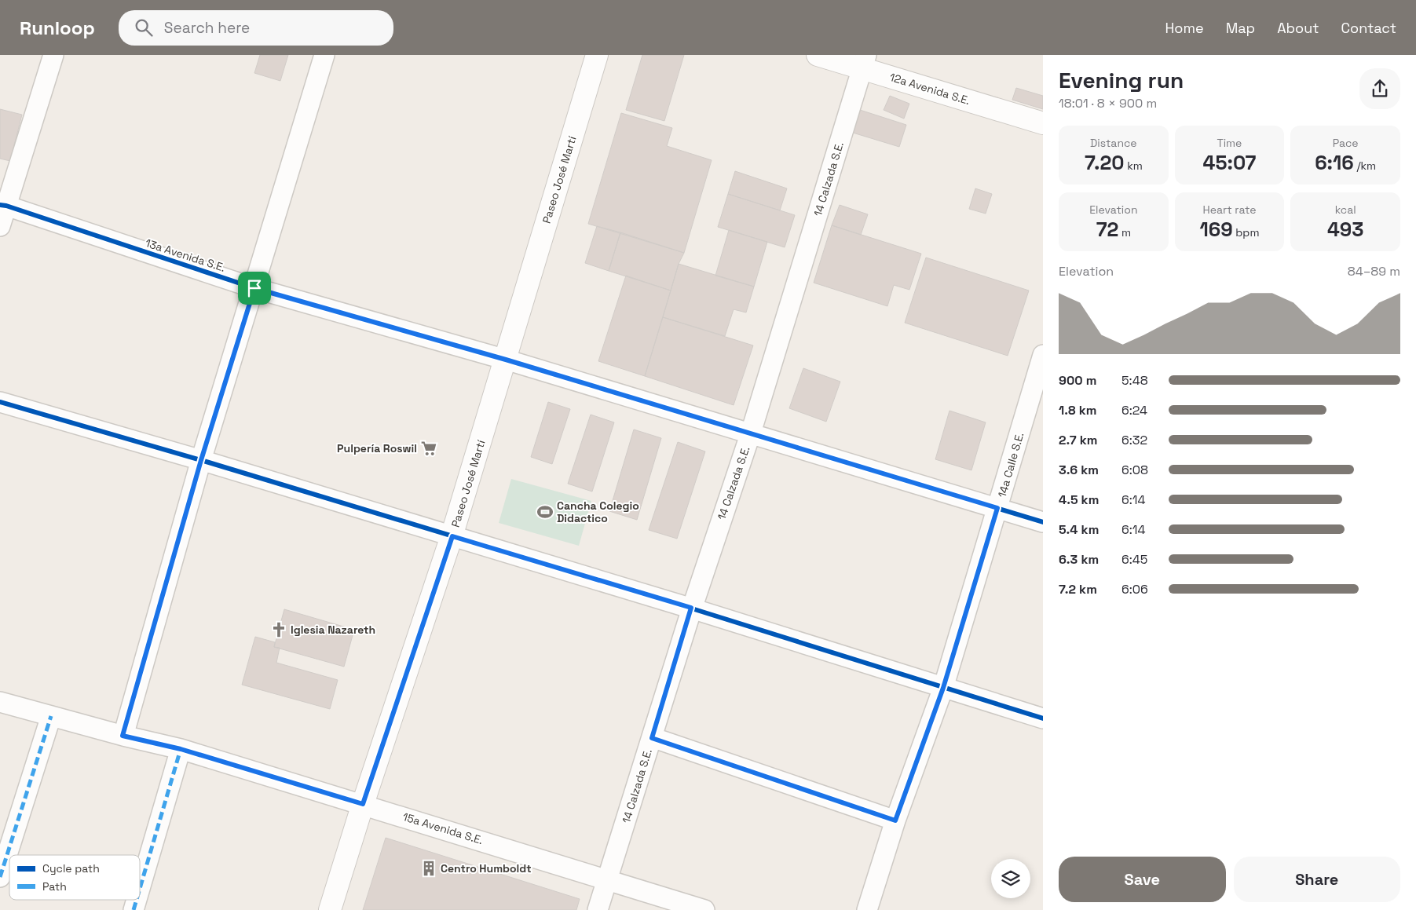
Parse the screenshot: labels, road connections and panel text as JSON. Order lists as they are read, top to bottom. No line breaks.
{"streets":{"main road":["12a Avenida S.E.","Paseo José Martí"],"street":["14 Calzada S.E.","13a Avenida S.E.","14a Calle S.E.","15a Avenida S.E."]},"crossings":[["12a Avenida S.E.","14 Calzada S.E."],["14 Calzada S.E.","13a Avenida S.E."],["14 Calzada S.E.","15a Avenida S.E."],["Paseo José Martí","13a Avenida S.E."],["Paseo José Martí","15a Avenida S.E."],["13a Avenida S.E.","14a Calle S.E."]],"places":{"supermarket":["Pulpería Roswil"],"sports":["Cancha Colegio Didactico"],"church":["Iglesia Nazareth"],"building":["Centro Humboldt"]},"legend":["Cycle path","Path"],"page":{"header":"Runloop","search":"Search here","nav":["Home","Map","About","Contact"],"heading":["Evening run","18:01 · 8 × 900 m"],"stats":[["Distance","7.20 km"],["Time","45:07"],["Pace","6:16 /km"],["Elevation","72 m"],["Heart rate","169 bpm"],["kcal","493"]],"chart":["Elevation","84–89 m"],"list":[{"name":"900 m","note":"5:48"},{"name":"1.8 km","note":"6:24"},{"name":"2.7 km","note":"6:32"},{"name":"3.6 km","note":"6:08"},{"name":"4.5 km","note":"6:14"},{"name":"5.4 km","note":"6:14"},{"name":"6.3 km","note":"6:45"},{"name":"7.2 km","note":"6:06"}],"buttons":["Save","Share"]}}
